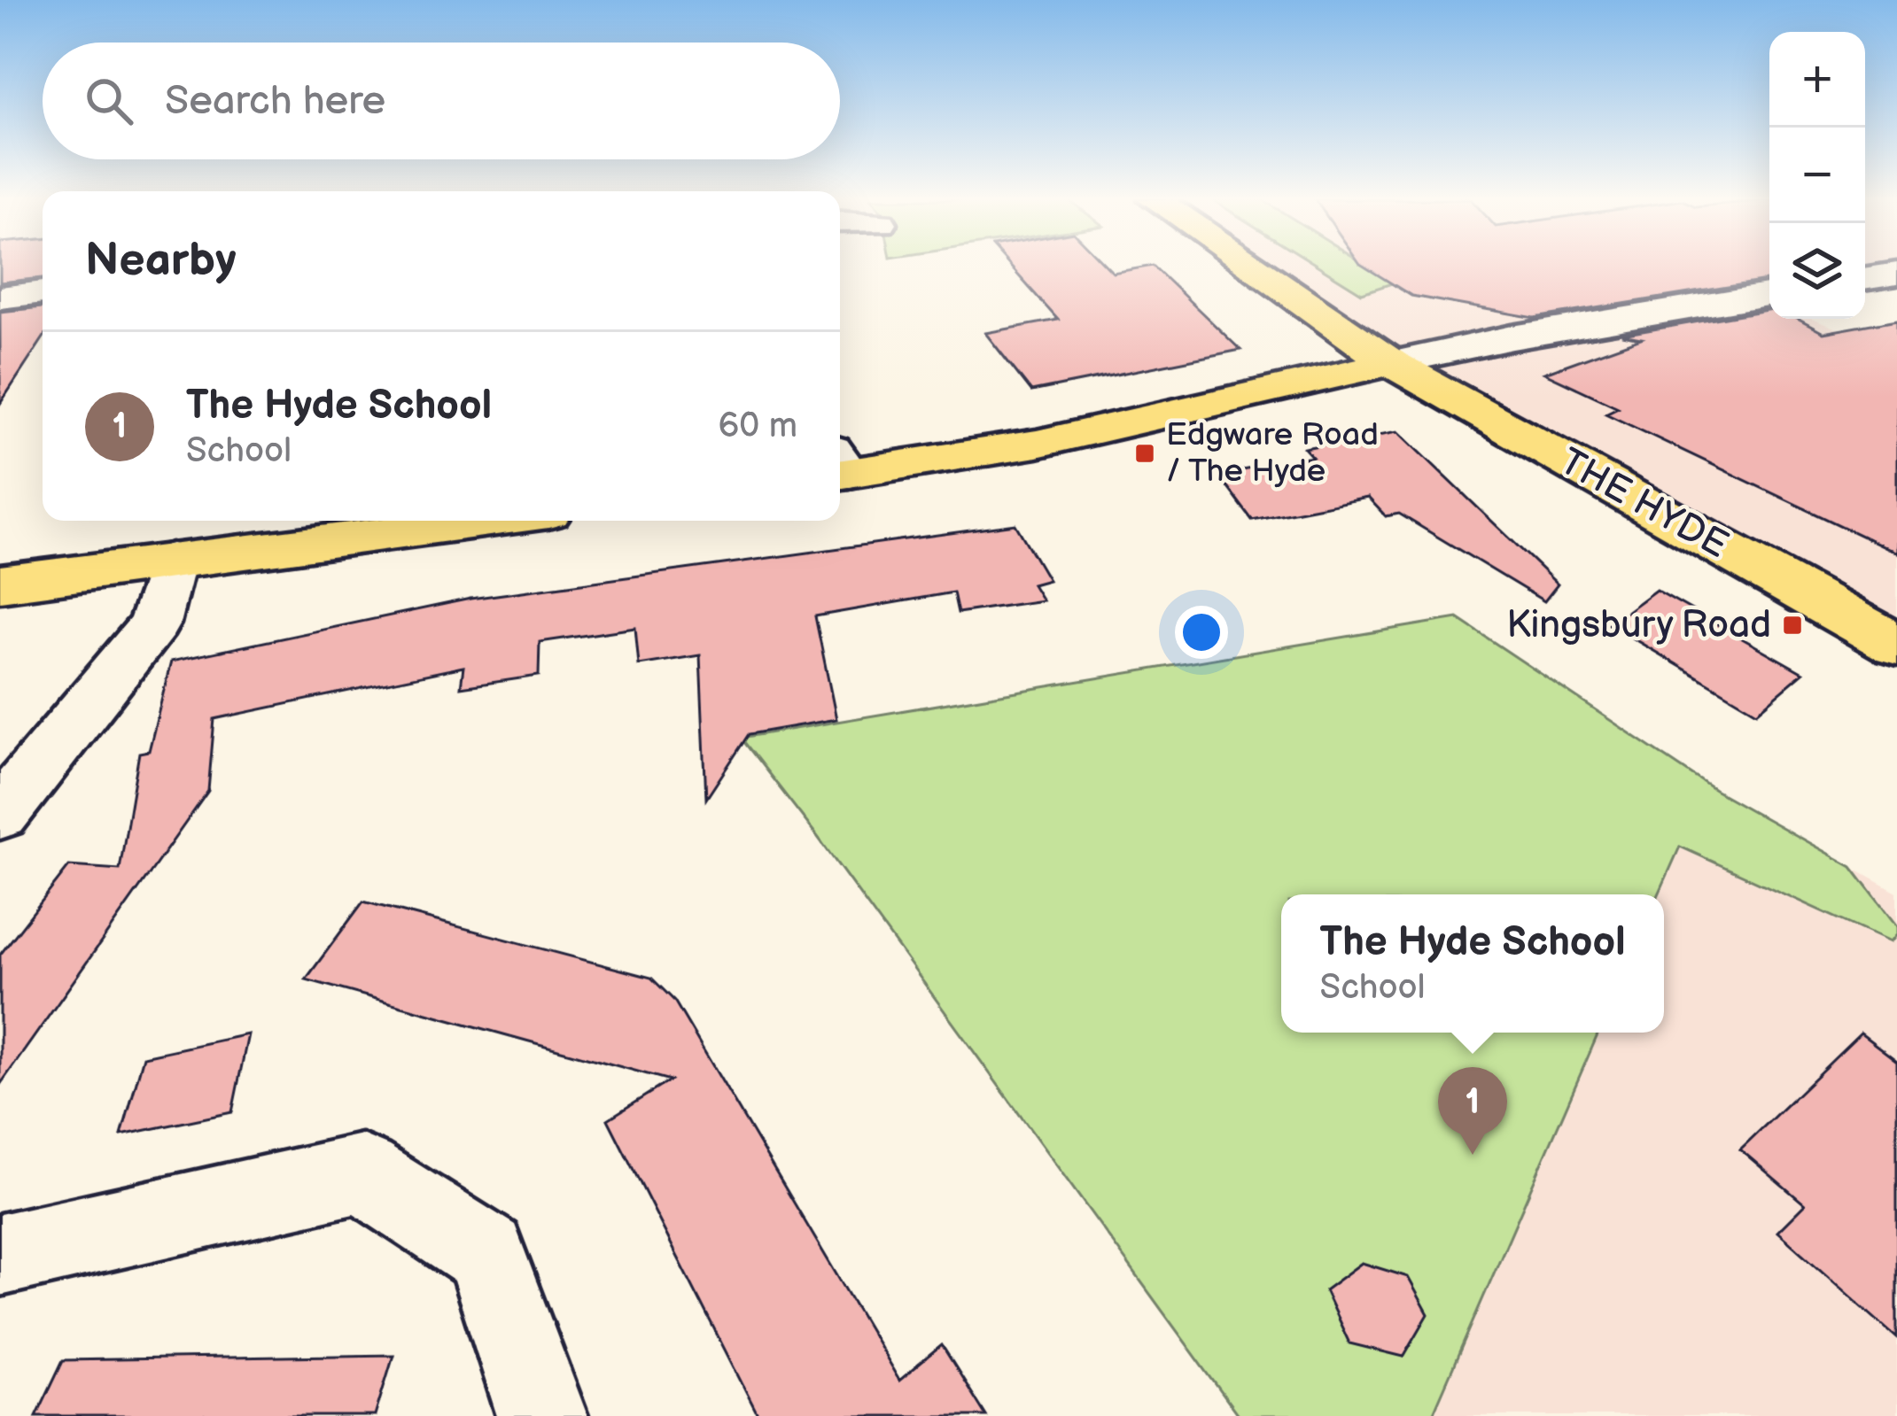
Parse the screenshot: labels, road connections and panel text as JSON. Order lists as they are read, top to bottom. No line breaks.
{"streets":{"main road":["THE HYDE"]},"places":{"transit":["Edgware Road / The Hyde","Kingsbury Road"]},"page":{"map_buttons":["+","−"],"search":"Search here","heading":"Nearby","list":[{"mark":"1","name":"The Hyde School","note":"School","value":"60 m"}],"popup":["The Hyde School","School"],"pins":"1"}}
